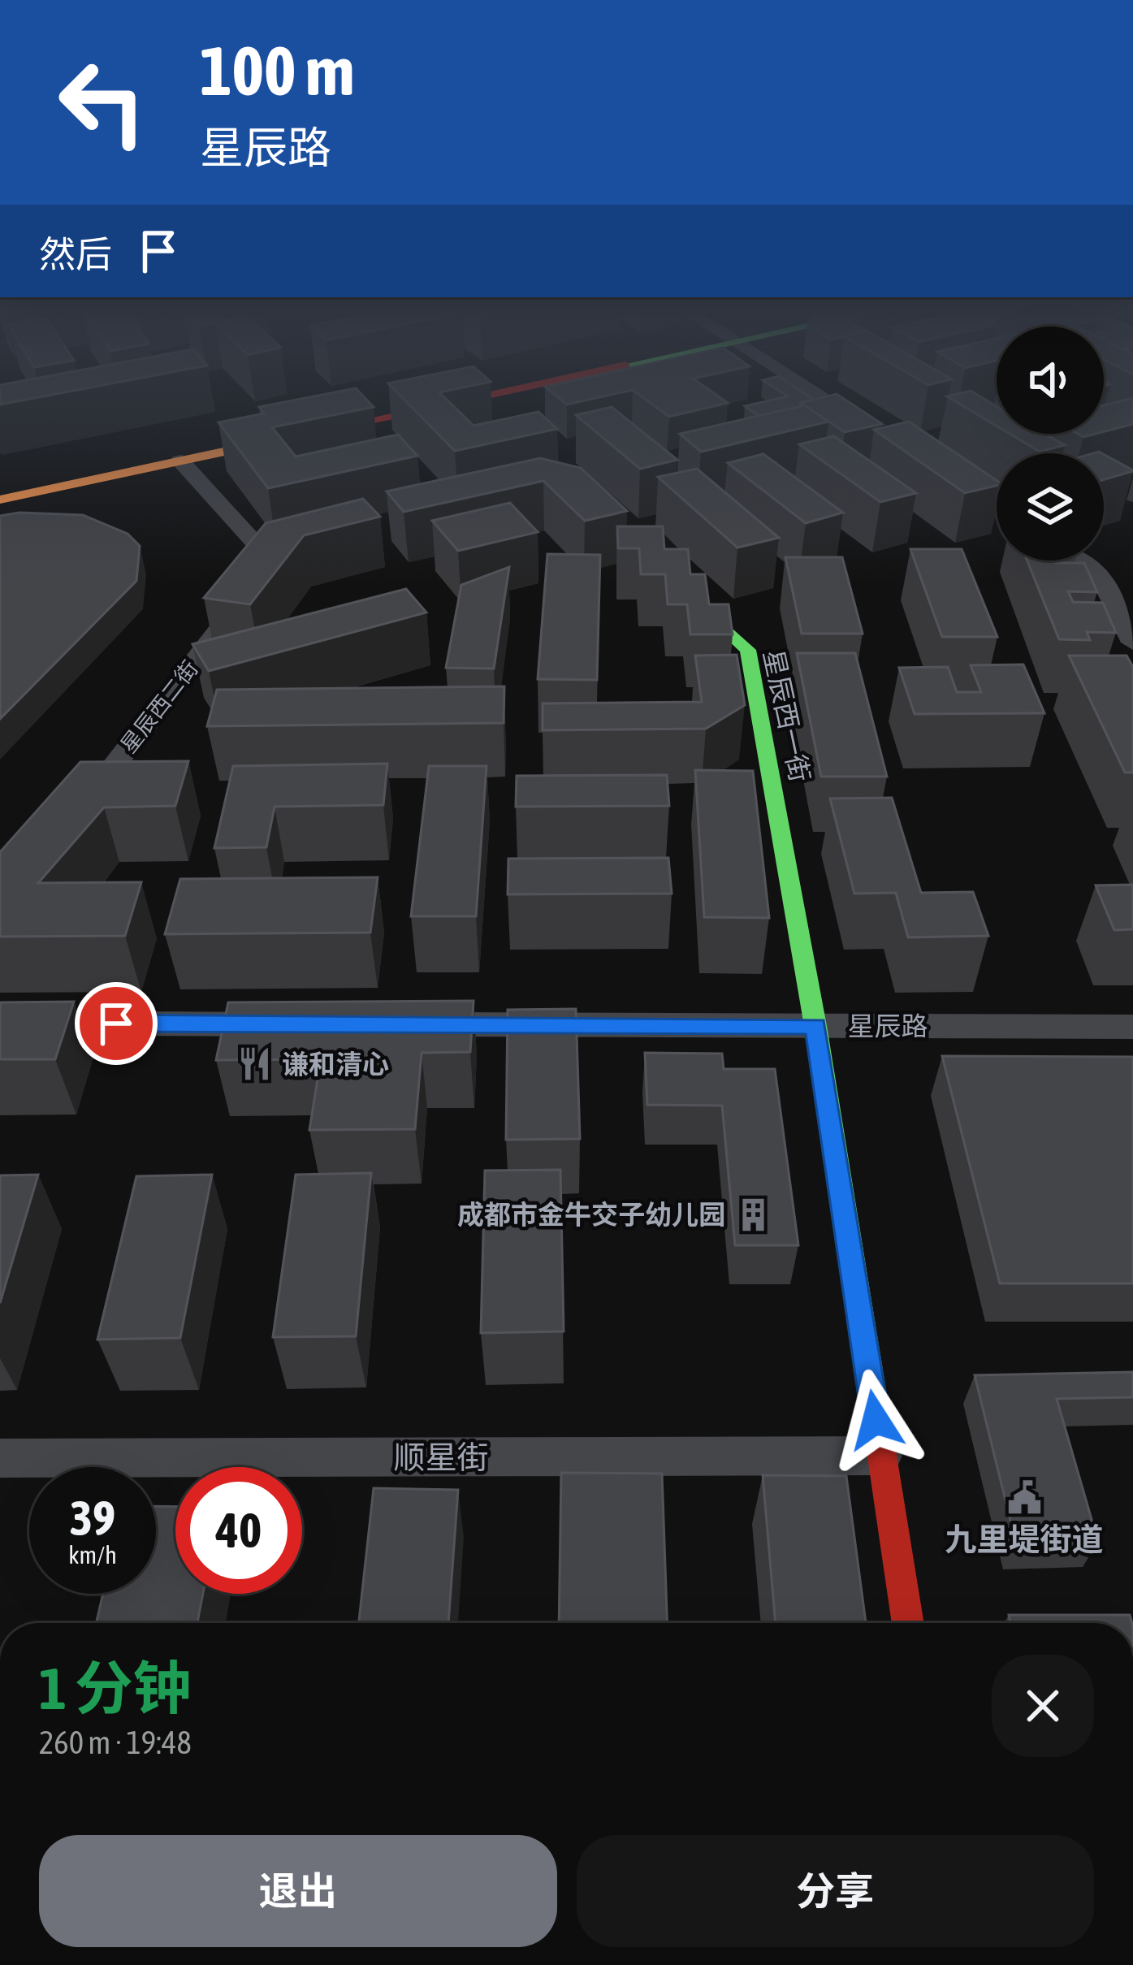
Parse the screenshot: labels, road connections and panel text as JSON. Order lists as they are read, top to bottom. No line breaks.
{"streets":{"main road":["星辰西一街"],"street":["星辰西二街","星辰路","顺星街"]},"crossings":[["星辰西一街","星辰路"],["星辰西一街","顺星街"]],"places":{"restaurant":["谦和清心"],"building":["成都市金牛交子幼儿园"],"public building":["九里堤街道"]},"page":{"turn":["100 m","星辰路"],"then":"然后","speed":"39 km/h","limit":"40","heading":["1 分钟","260 m · 19:48"],"buttons":["退出","分享"]}}
